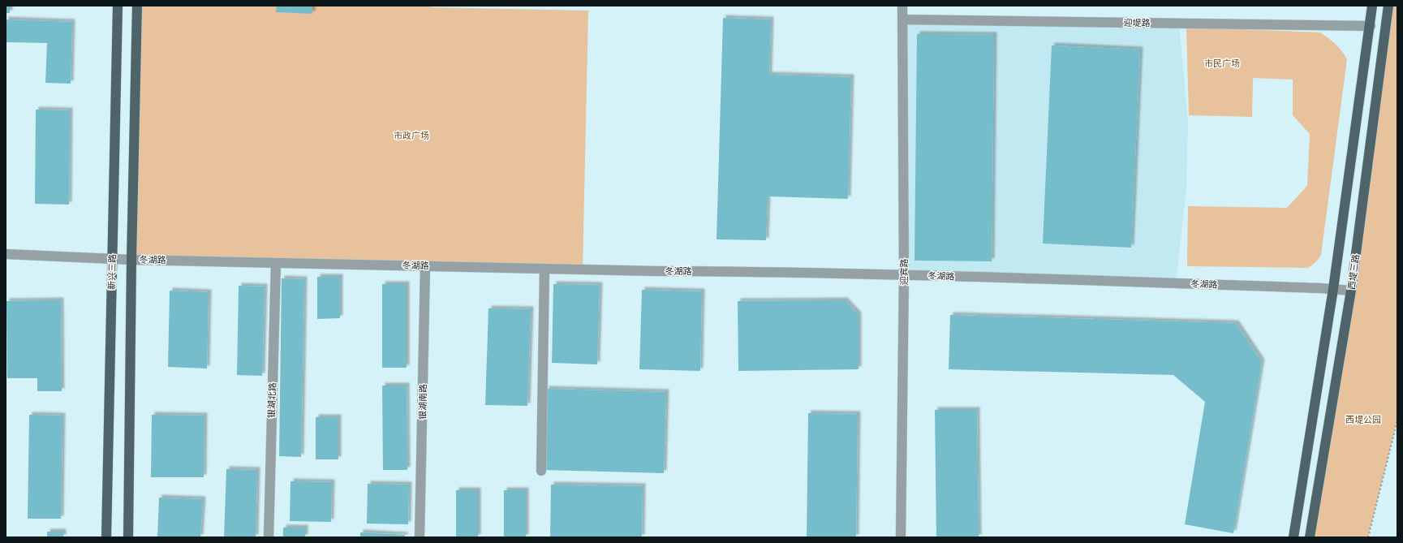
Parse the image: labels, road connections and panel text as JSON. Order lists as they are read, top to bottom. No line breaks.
{"streets":{"main road":["新兴三路","西堤三路"],"street":["迎堤路","冬湖路","迎宾路","银湖北路","银湖南路"]},"crossings":[["迎堤路","迎宾路"],["迎堤路","西堤三路"],["冬湖路","新兴三路"],["冬湖路","迎宾路"],["冬湖路","西堤三路"],["冬湖路","银湖北路"],["冬湖路","银湖南路"]],"parks":["市民广场","市政广场","西堤公园"]}
